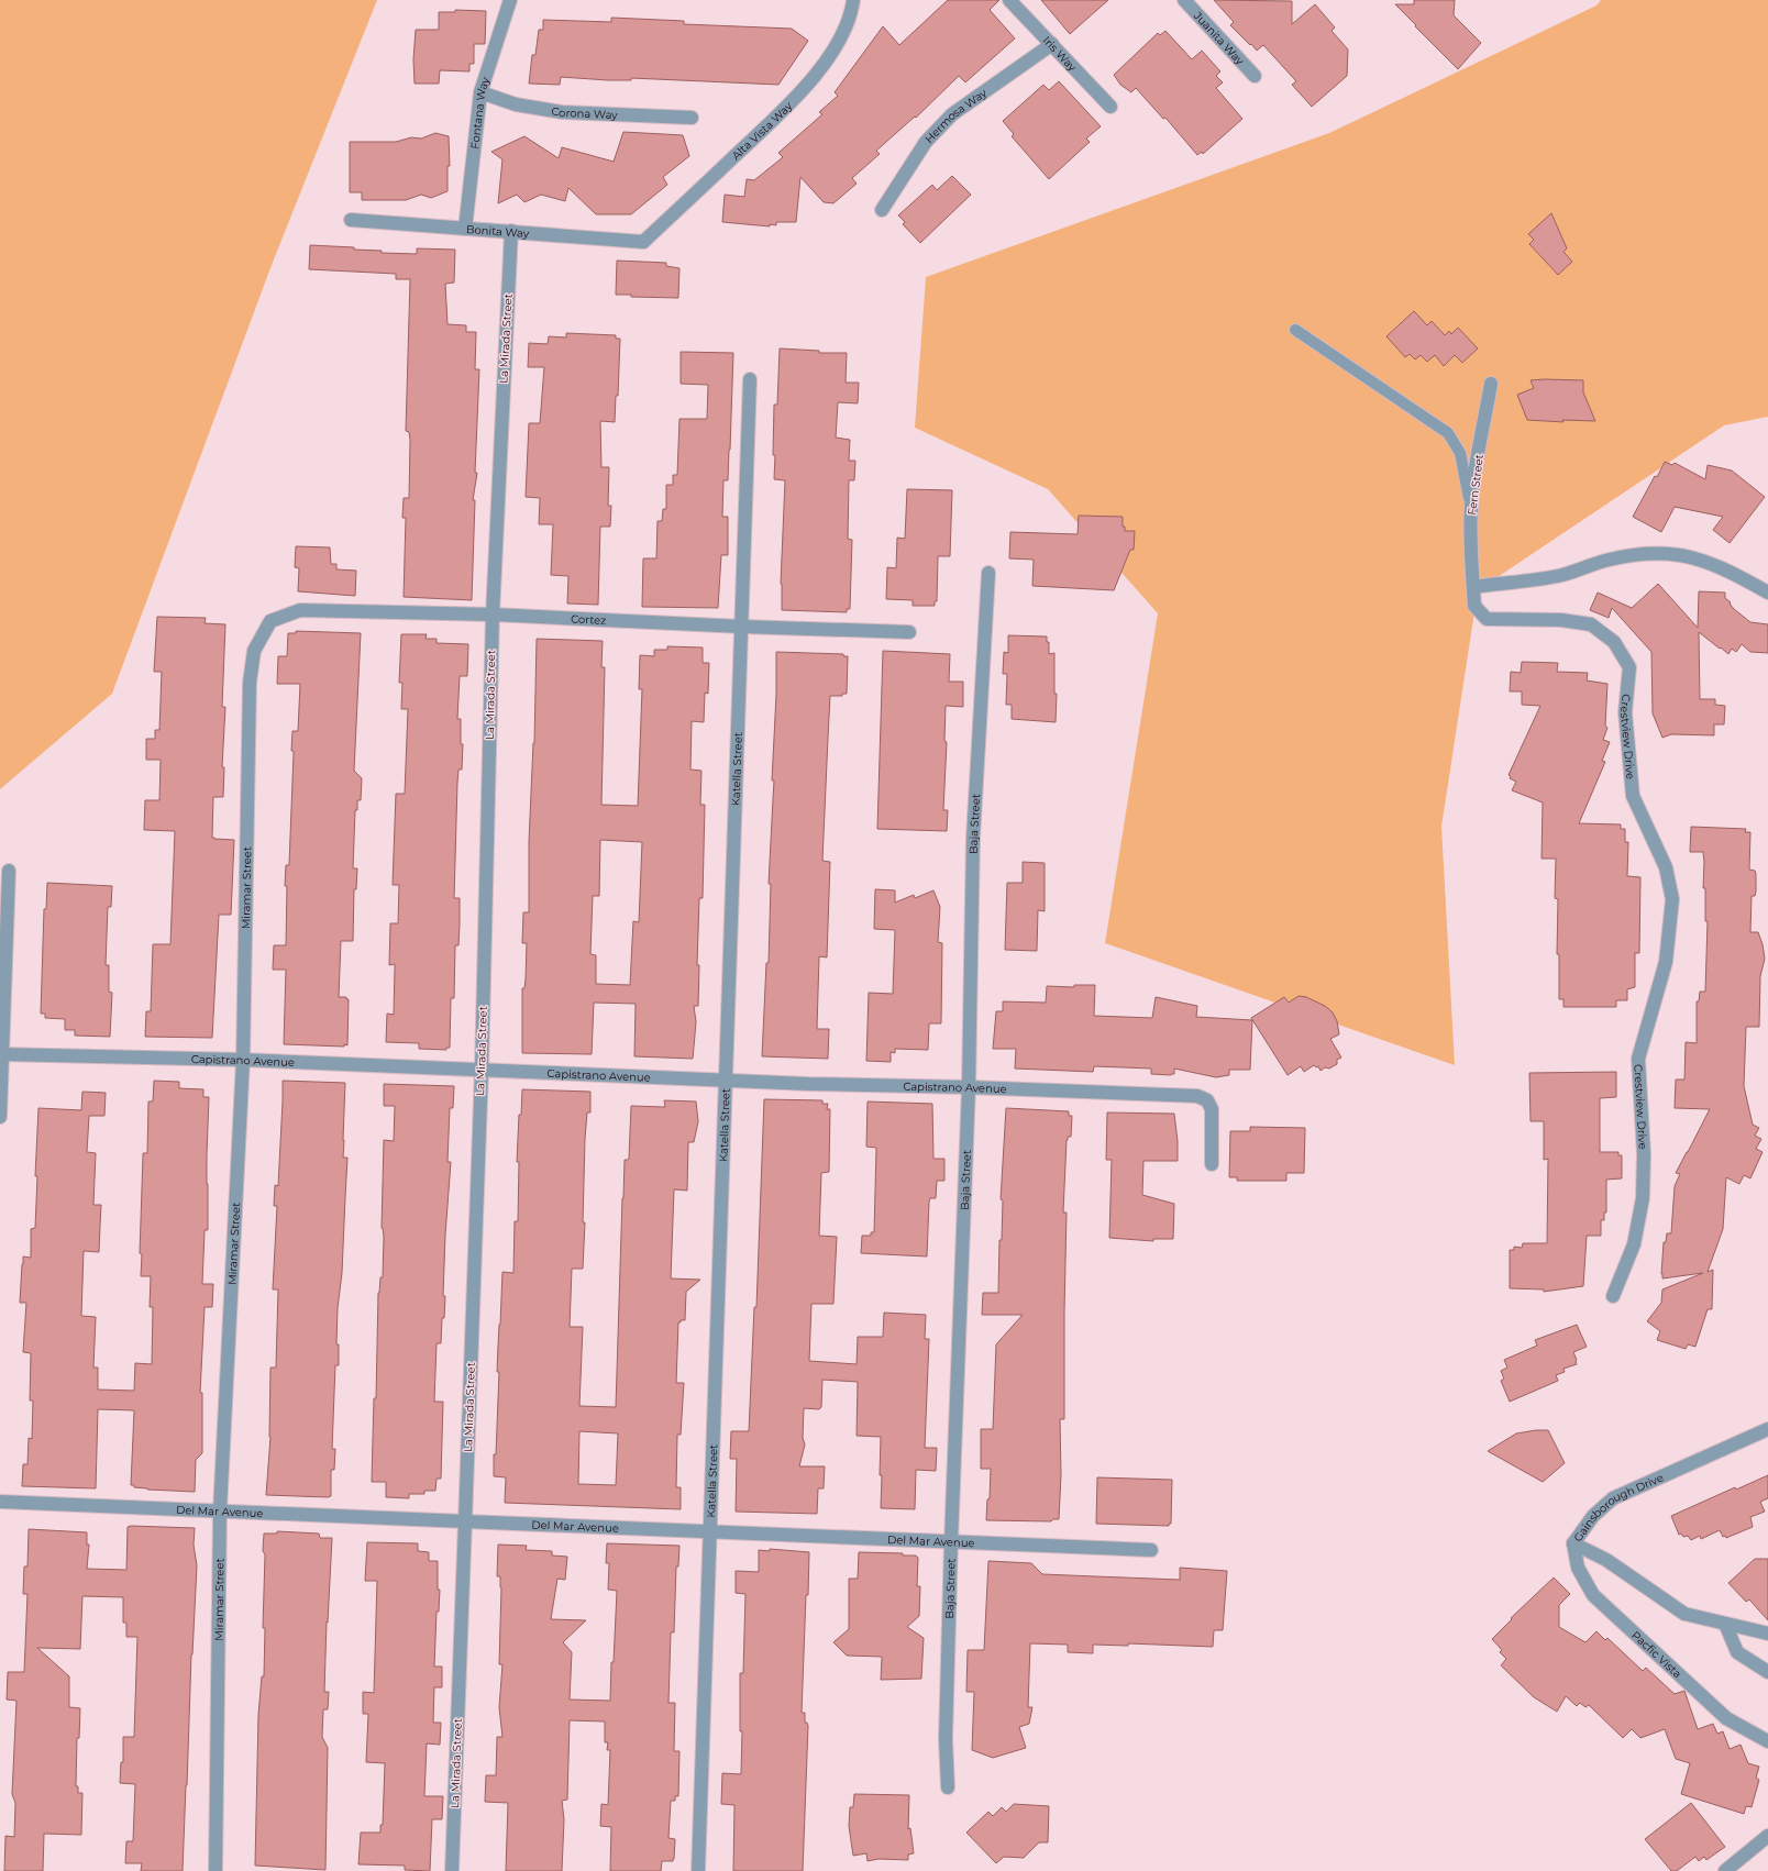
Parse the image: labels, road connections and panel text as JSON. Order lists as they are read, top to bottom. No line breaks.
{"streets":{"street":["Juanita Way","Iris Way","Corona Way","Fontana Way","Hermosa Way","Alta Vista Way","Bonita Way","La Mirada Street","Fern Street","Cortez","Crestview Drive","Katella Street","Baja Street","Miramar Street","Capistrano Avenue","Gainsborough Drive","Del Mar Avenue","Pacfic Vista"]},"crossings":[["Iris Way","Hermosa Way"],["Corona Way","Fontana Way"],["Fontana Way","Bonita Way"],["Alta Vista Way","Bonita Way"],["Bonita Way","La Mirada Street"],["La Mirada Street","Cortez"],["La Mirada Street","Capistrano Avenue"],["La Mirada Street","Del Mar Avenue"],["Fern Street","Crestview Drive"],["Cortez","Katella Street"],["Cortez","Miramar Street"],["Katella Street","Capistrano Avenue"],["Katella Street","Del Mar Avenue"],["Baja Street","Capistrano Avenue"],["Baja Street","Del Mar Avenue"],["Miramar Street","Capistrano Avenue"],["Miramar Street","Del Mar Avenue"],["Gainsborough Drive","Pacfic Vista"]]}
